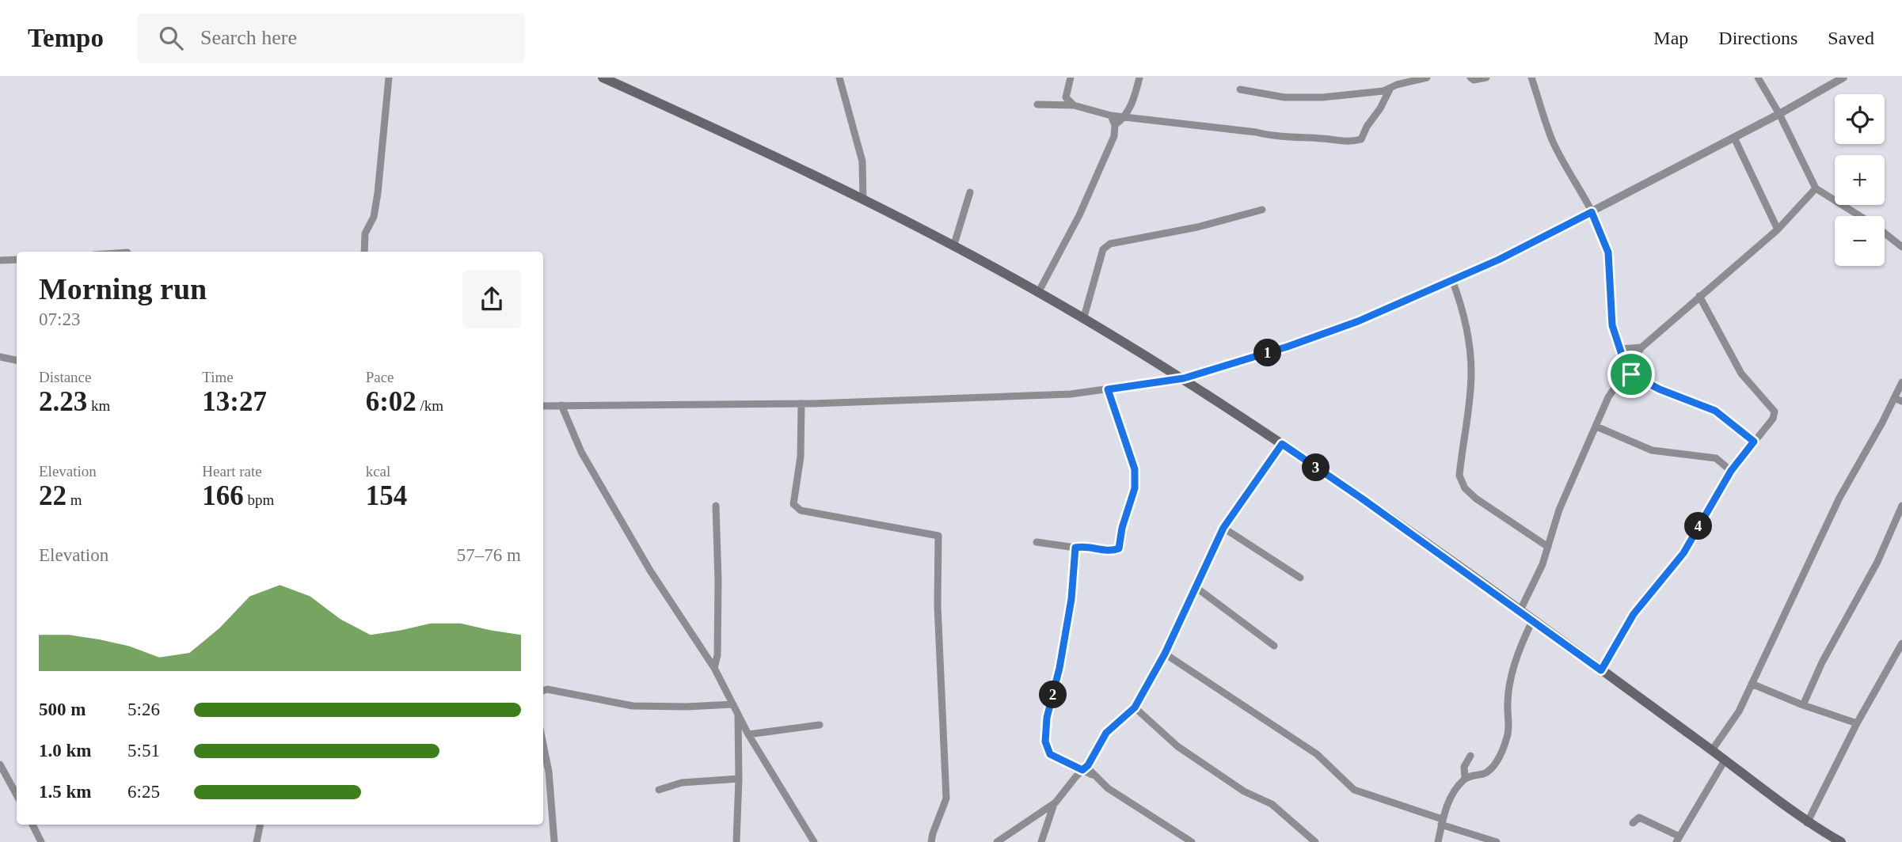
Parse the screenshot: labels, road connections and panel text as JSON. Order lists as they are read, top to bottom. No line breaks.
{"page":{"header":"Tempo","search":"Search here","nav":["Map","Directions","Saved"],"map_buttons":["+","−"],"heading":["Morning run","07:23"],"pins":["1","3","4","2"],"stats":[["Distance","2.23 km"],["Time","13:27"],["Pace","6:02 /km"],["Elevation","22 m"],["Heart rate","166 bpm"],["kcal","154"]],"chart":["Elevation","57–76 m"],"list":[{"name":"500 m","note":"5:26"},{"name":"1.0 km","note":"5:51"},{"name":"1.5 km","note":"6:25"}]}}
